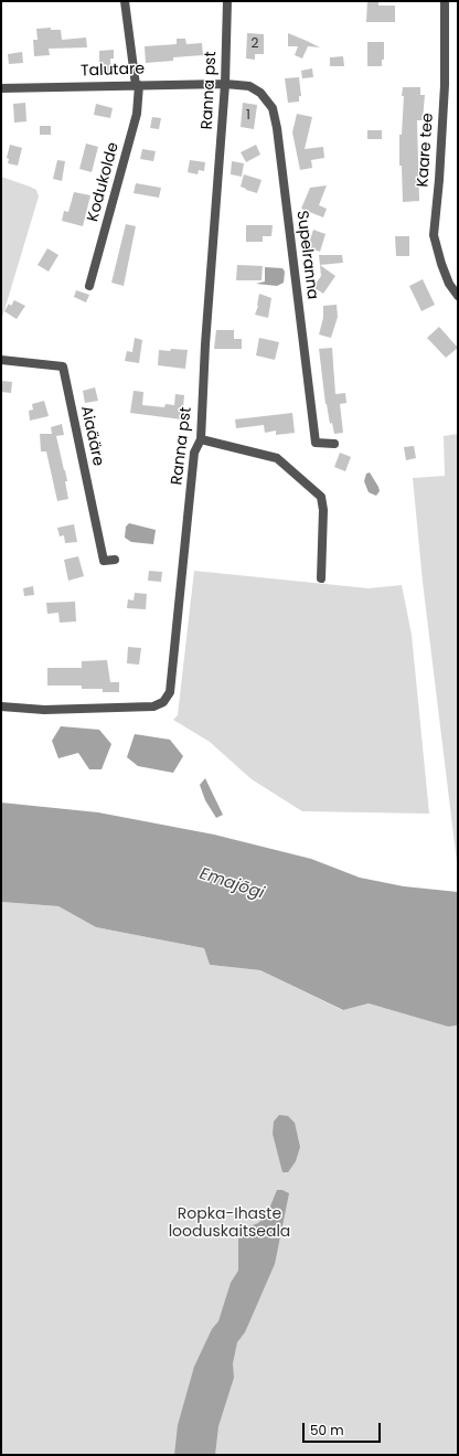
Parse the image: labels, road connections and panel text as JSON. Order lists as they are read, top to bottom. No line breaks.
{"streets":{"street":["Talutare","Ranna pst","Kaare tee","Kodukolde","Supelranna","Aiaääre"]},"crossings":[["Talutare","Ranna pst"],["Talutare","Kodukolde"],["Talutare","Supelranna"],["Ranna pst","Supelranna"]],"water":["Emajõgi"],"parks":["Ropka-Ihaste looduskaitseala"],"house_numbers":["2","1"],"scale_bar":"50 m"}
